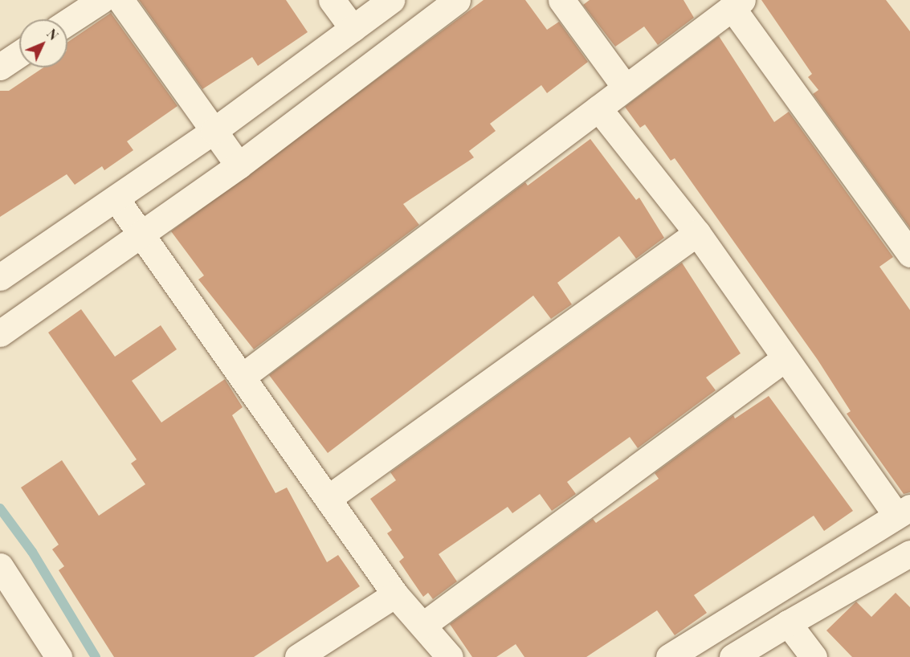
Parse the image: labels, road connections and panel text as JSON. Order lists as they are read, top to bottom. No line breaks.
{"north":"top right"}
